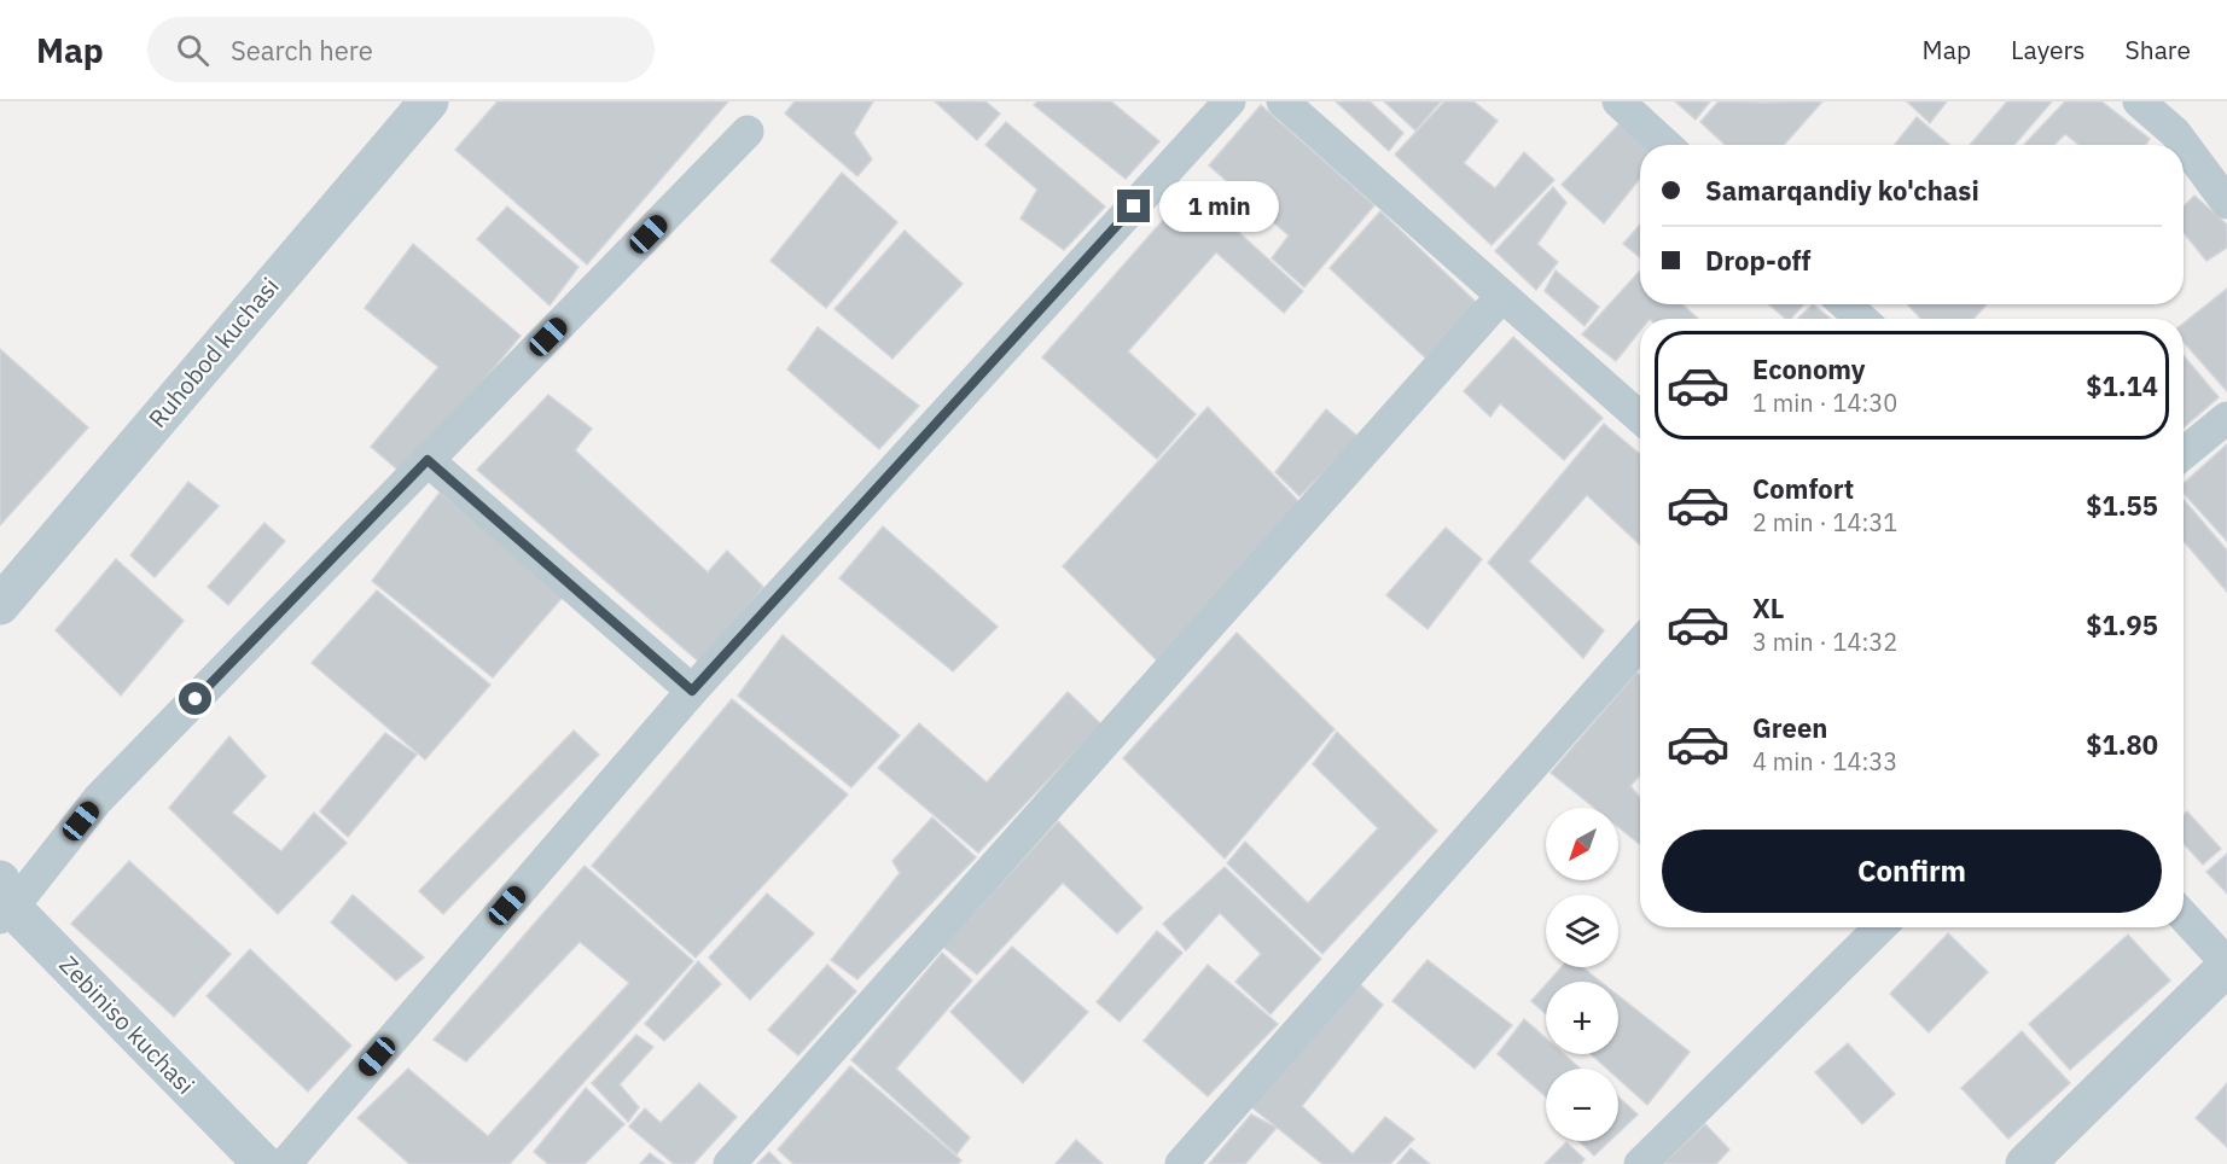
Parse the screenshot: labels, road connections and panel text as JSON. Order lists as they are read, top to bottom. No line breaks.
{"streets":{"street":["Ruhobod kuchasi","Zebiniso kuchasi"]},"north":"bottom left","page":{"header":"Map","search":"Search here","nav":["Map","Layers","Share"],"banner":["Samarqandiy ko'chasi","Drop-off"],"bubble":"1 min","list":[{"name":"Economy","note":"1 min · 14:30","value":"$1.14"},{"name":"Comfort","note":"2 min · 14:31","value":"$1.55"},{"name":"XL","note":"3 min · 14:32","value":"$1.95"},{"name":"Green","note":"4 min · 14:33","value":"$1.80"}],"map_buttons":["+","−"],"buttons":"Confirm"}}
